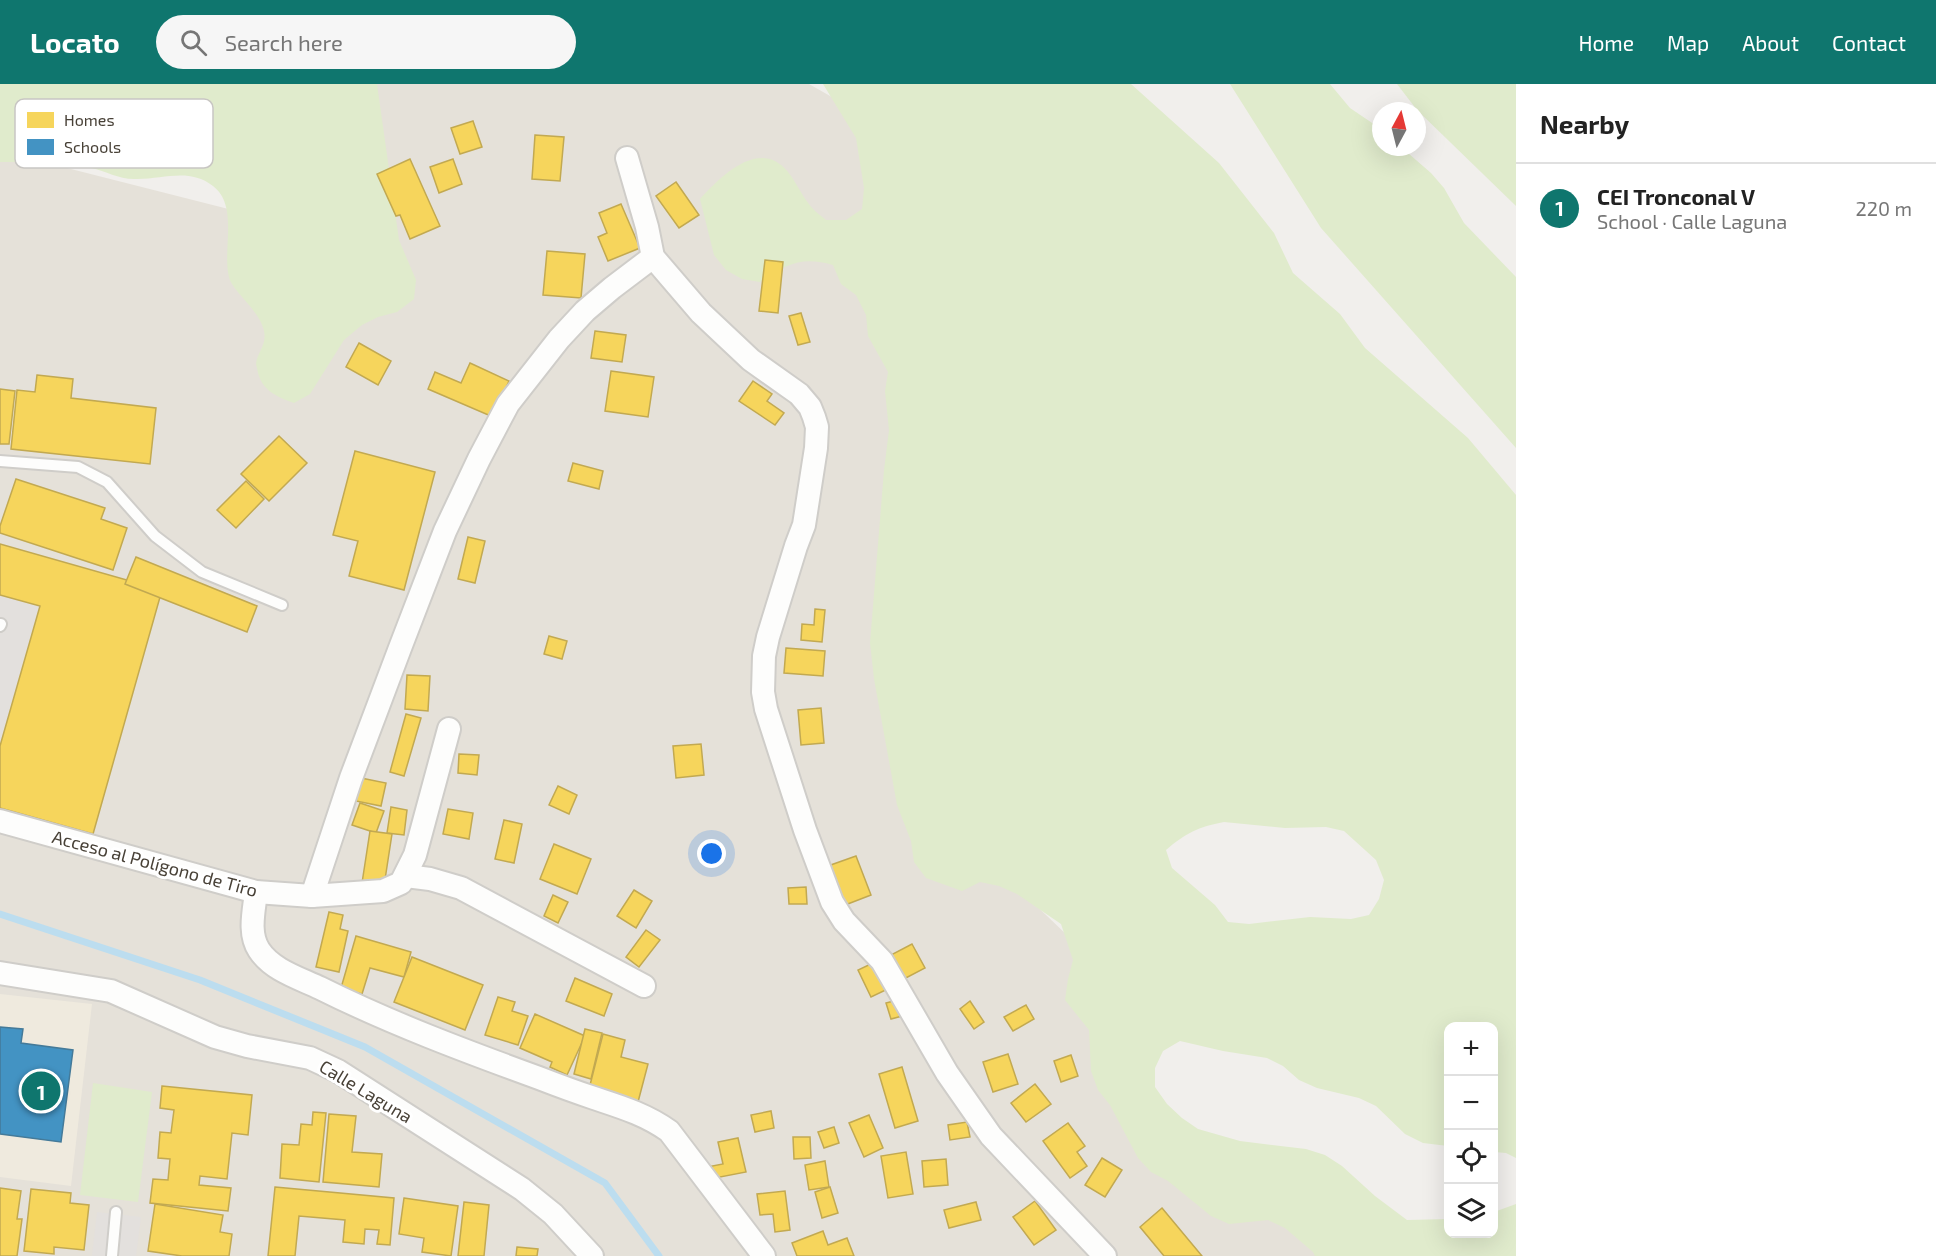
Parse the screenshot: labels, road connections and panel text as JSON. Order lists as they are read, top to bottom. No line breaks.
{"streets":{"street":["Acceso al Polígono de Tiro","Calle Laguna"]},"legend":["Homes","Schools"],"north":"top","page":{"header":"Locato","search":"Search here","nav":["Home","Map","About","Contact"],"heading":"Nearby","list":[{"mark":"1","name":"CEI Tronconal V","note":"School · Calle Laguna","value":"220 m"}],"map_buttons":["+","−"],"pins":"1"}}
